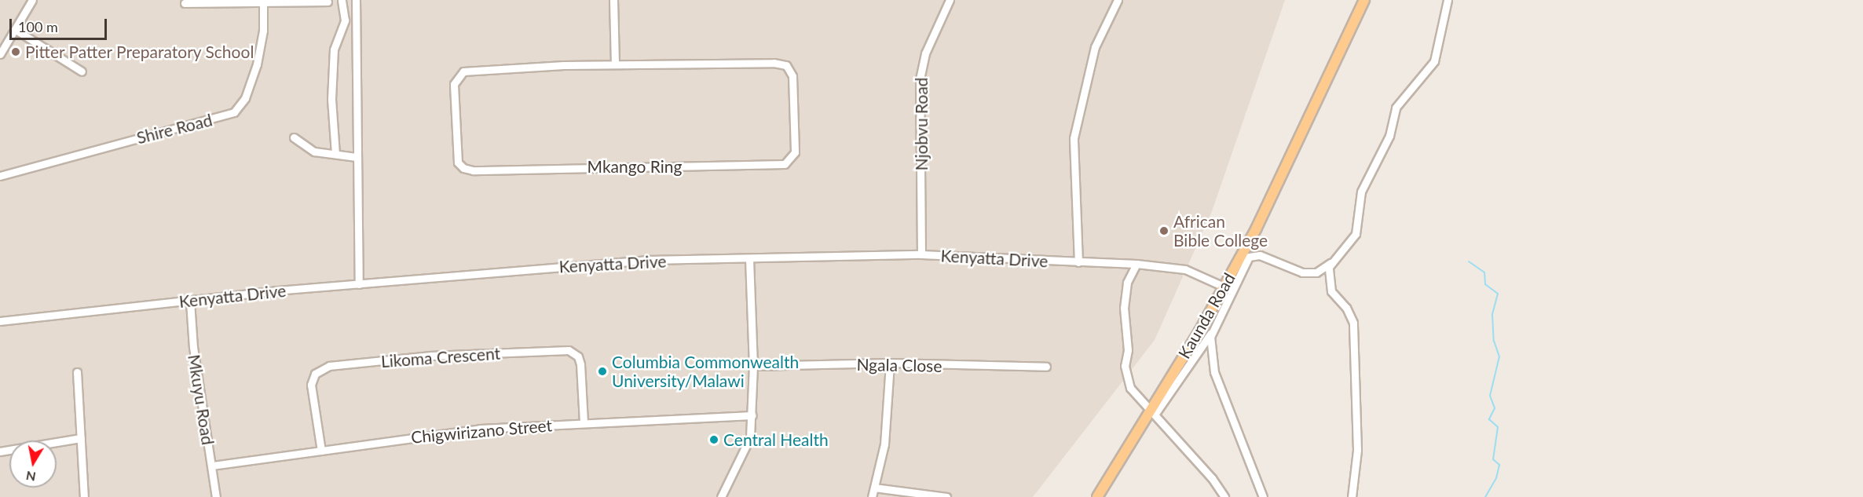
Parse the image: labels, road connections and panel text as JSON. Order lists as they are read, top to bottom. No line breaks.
{"streets":{"main road":["Kaunda Road"],"street":["Njobvu Road","Shire Road","Mkango Ring","Kenyatta Drive","Likoma Crescent","Ngala Close","Mkuyu Road","Chigwirizano Street"]},"crossings":[["Njobvu Road","Kenyatta Drive"],["Kenyatta Drive","Kaunda Road"],["Kenyatta Drive","Mkuyu Road"],["Likoma Crescent","Chigwirizano Street"],["Mkuyu Road","Chigwirizano Street"]],"places":["Pitter Patter Preparatory School","African Bible College","Columbia Commonwealth University/Malawi","Central Health"],"scale_bar":"100 m","north":"bottom"}
